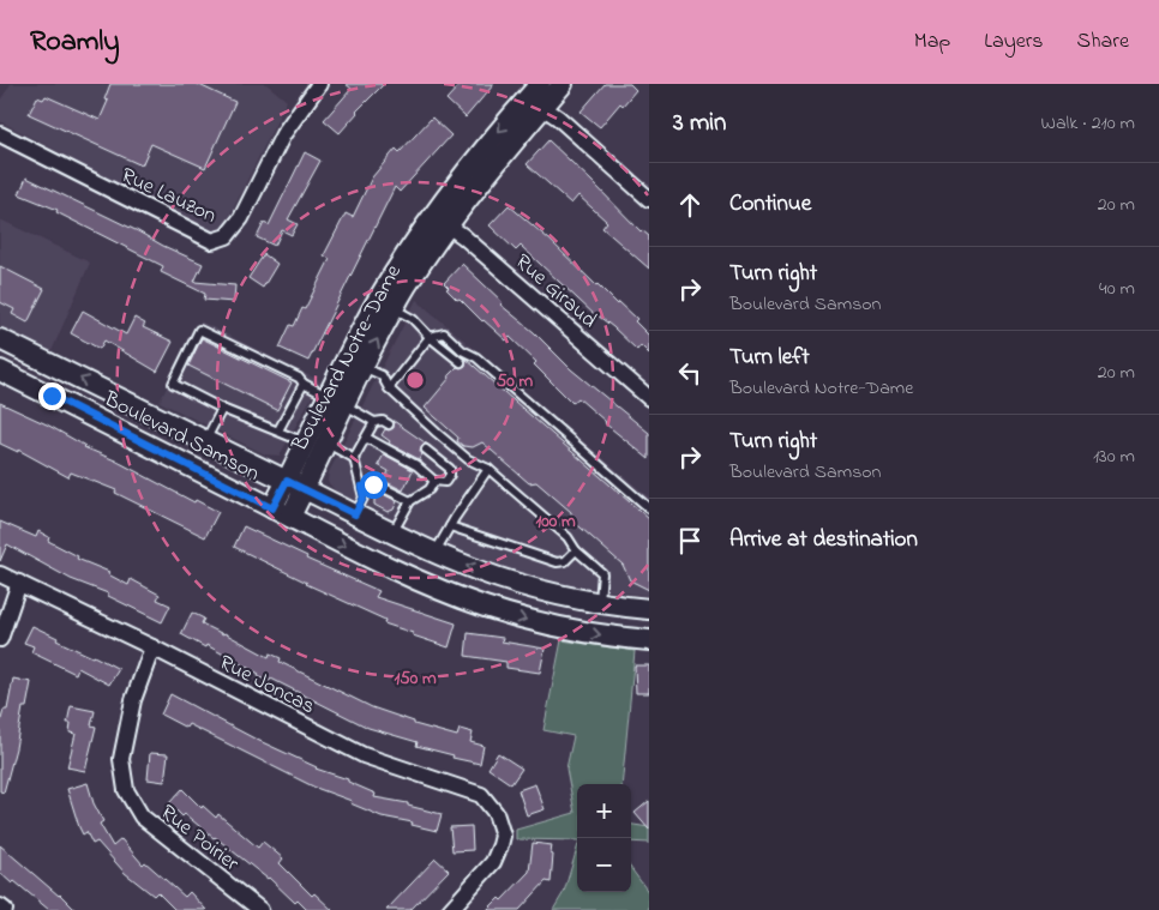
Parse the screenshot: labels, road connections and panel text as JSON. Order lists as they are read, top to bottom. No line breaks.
{"streets":{"street":["Rue Lauzon","Rue Giraud","Boulevard Notre-Dame","Boulevard Samson","Rue Joncas","Rue Poirier"]},"crossings":[["Rue Giraud","Boulevard Notre-Dame"],["Boulevard Notre-Dame","Boulevard Samson"],["Rue Joncas","Rue Poirier"]],"page":{"header":"Roamly","nav":["Map","Layers","Share"],"heading":["3 min","Walk · 210 m"],"list":[["Continue","20 m"],["Turn right","Boulevard Samson","40 m"],["Turn left","Boulevard Notre-Dame","20 m"],["Turn right","Boulevard Samson","130 m"],"Arrive at destination"],"map_buttons":["+","−"]},"rings":["50 m","100 m","150 m"]}
